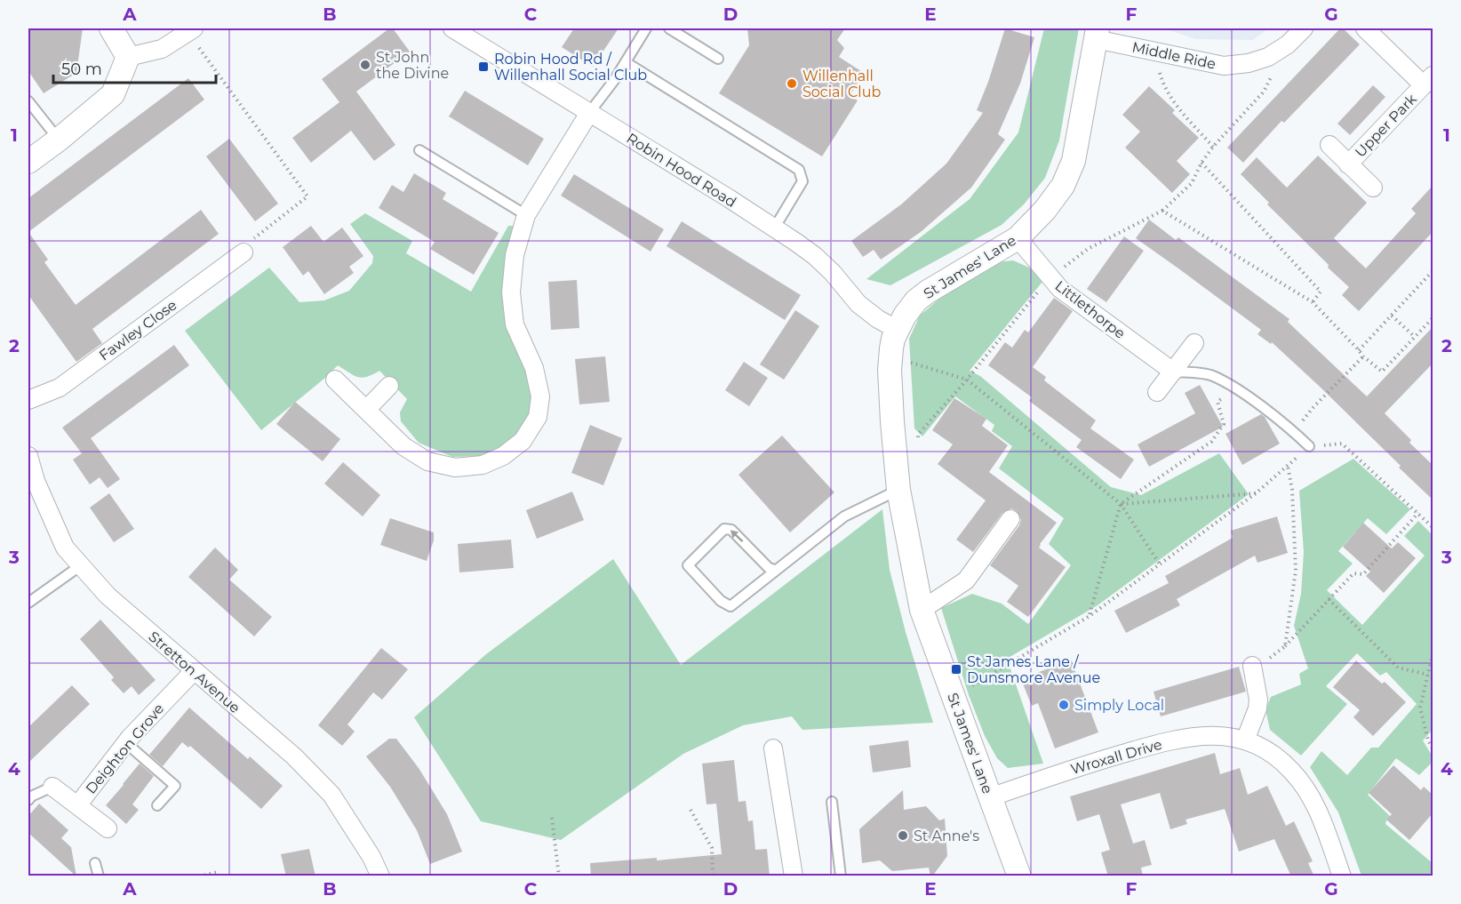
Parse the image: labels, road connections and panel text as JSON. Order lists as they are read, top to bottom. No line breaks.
{"streets":{"street":["Middle Ride","Upper Park","Robin Hood Road","St James' Lane","Littlethorpe","Fawley Close","Stretton Avenue","Deighton Grove","Wroxall Drive"]},"crossings":[["Middle Ride","St James' Lane"],["Robin Hood Road","St James' Lane"],["St James' Lane","Littlethorpe"],["St James' Lane","Wroxall Drive"],["Stretton Avenue","Deighton Grove"]],"places":{"other":["St John the Divine","Willenhall Social Club","Simply Local","St Anne's"],"transit":["Robin Hood Rd / Willenhall Social Club","St James Lane / Dunsmore Avenue"]},"scale_bar":"50 m","grid":{"columns":["A","B","C","D","E","F","G"],"rows":["1","2","3","4"]}}
